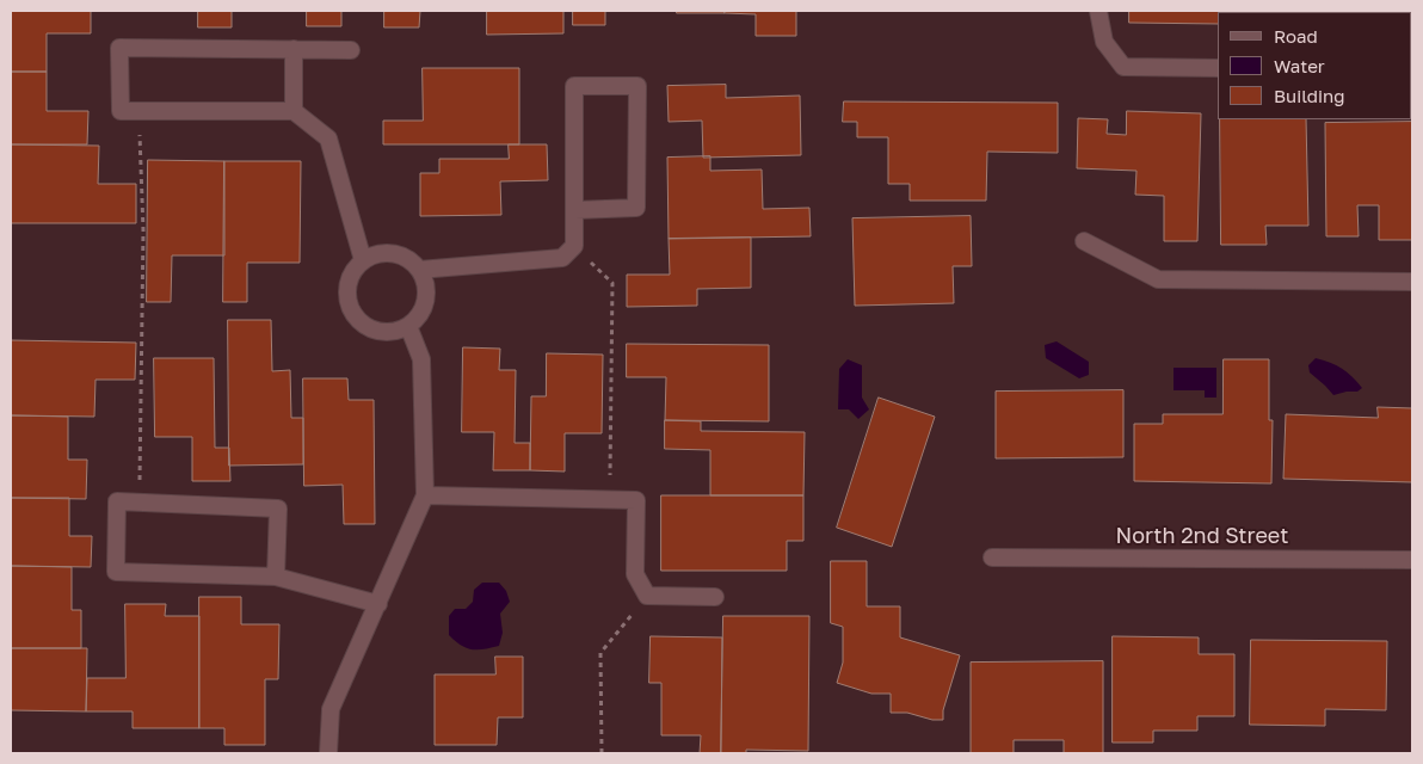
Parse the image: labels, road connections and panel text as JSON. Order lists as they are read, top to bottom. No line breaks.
{"streets":{"street":["North 2nd Street"]},"legend":["Road","Water","Building"]}
